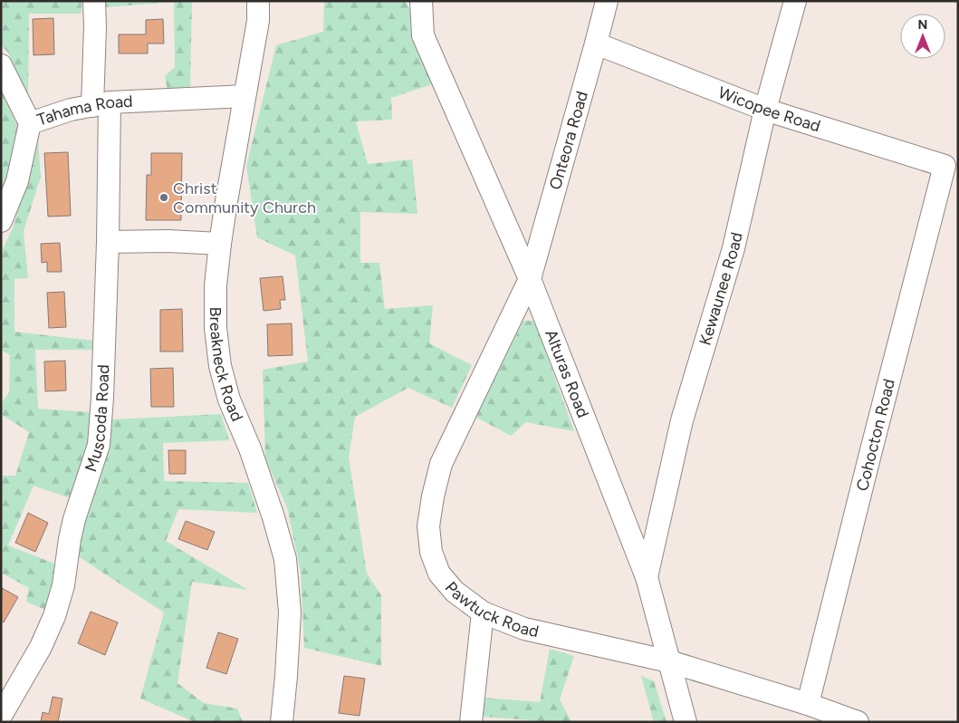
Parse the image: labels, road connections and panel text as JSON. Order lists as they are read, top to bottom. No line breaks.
{"streets":{"street":["Wicopee Road","Tahama Road","Onteora Road","Kewaunee Road","Breakneck Road","Alturas Road","Muscoda Road","Cohocton Road","Pawtuck Road"]},"crossings":[["Wicopee Road","Onteora Road"],["Wicopee Road","Kewaunee Road"],["Wicopee Road","Cohocton Road"],["Tahama Road","Breakneck Road"],["Tahama Road","Muscoda Road"],["Onteora Road","Alturas Road"],["Onteora Road","Pawtuck Road"],["Kewaunee Road","Alturas Road"],["Alturas Road","Pawtuck Road"],["Cohocton Road","Pawtuck Road"]],"places":["Christ Community Church"],"north":"top"}
